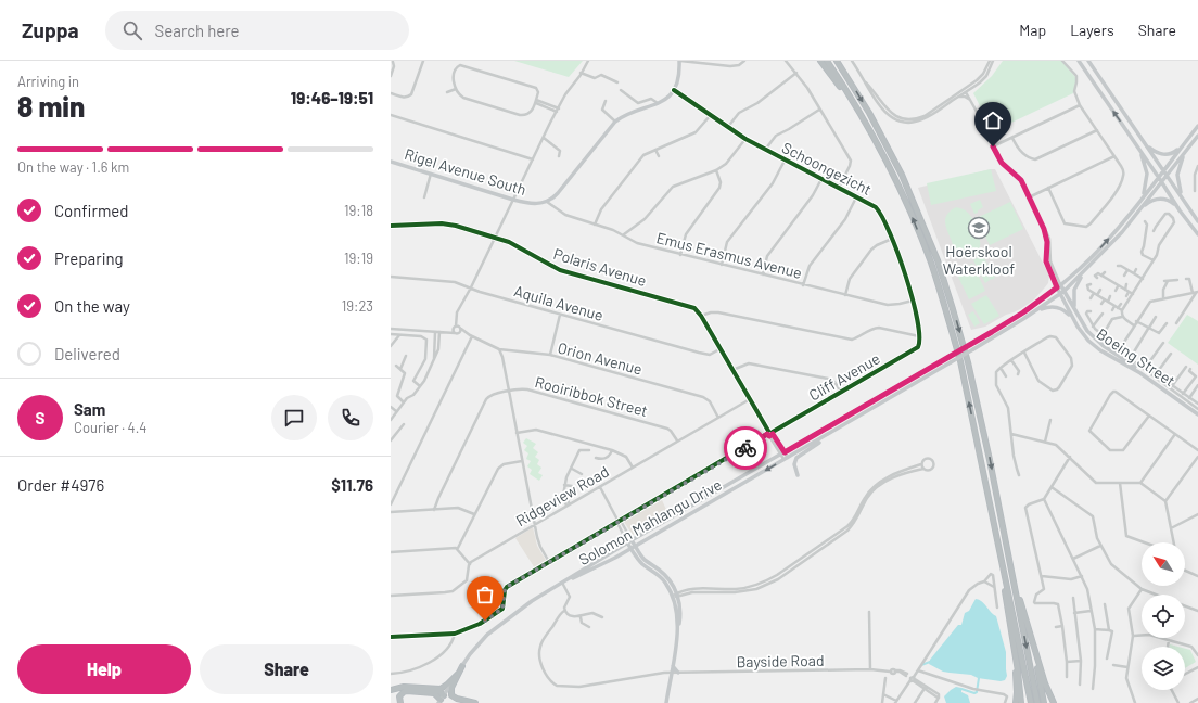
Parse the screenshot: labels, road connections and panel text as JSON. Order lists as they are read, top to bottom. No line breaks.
{"streets":{"main road":["Rigel Avenue South","Boeing Street","Solomon Mahlangu Drive"],"street":["Schoongezicht","Emus Erasmus Avenue","Polaris Avenue","Aquila Avenue","Orion Avenue","Cliff Avenue","Rooiribbok Street","Ridgeview Road","Bayside Road"]},"crossings":[["Schoongezicht","Emus Erasmus Avenue"],["Schoongezicht","Cliff Avenue"],["Rigel Avenue South","Emus Erasmus Avenue"],["Boeing Street","Solomon Mahlangu Drive"],["Orion Avenue","Ridgeview Road"],["Rooiribbok Street","Ridgeview Road"]],"places":{"school or university":["Hoërskool Waterkloof"]},"north":"top left","page":{"header":"Zuppa","search":"Search here","nav":["Map","Layers","Share"],"heading":["8 min","Arriving in","19:46–19:51"],"panel":["Sam","Courier · 4.4","Order #4976","$11.76"],"bar":"On the way · 1.6 km","list":[["Confirmed","19:18"],["Preparing","19:19"],["On the way","19:23"],"Delivered"],"round":"S","buttons":["Help","Share"]}}
